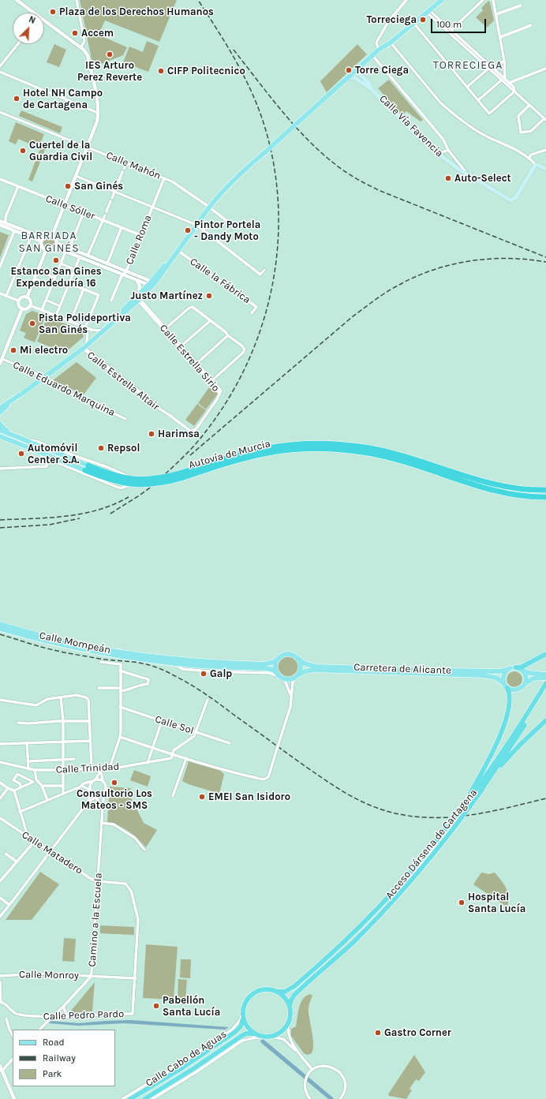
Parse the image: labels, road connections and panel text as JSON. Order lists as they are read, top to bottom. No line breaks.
{"streets":{"highway":["Autovía de Murcia","Acceso Dársena de Cartagena"],"main road":["Calle Vía Favencia","Calle Mompeán","Carretera de Alicante"],"street":["Calle Mahón","Calle Sóller","Calle Roma","Calle la Fábrica","Calle Estrella Sirio","Calle Estrella Altair","Calle Eduardo Marquina","Calle Sol","Calle Trinidad","Calle Matadero","Camino a la Escuela","Calle Monroy","Calle Pedro Pardo","Calle Cabo de Aguas"]},"crossings":[["Calle Mahón","Calle Roma"],["Calle Sóller","Calle Roma"],["Calle Estrella Sirio","Calle Estrella Altair"],["Acceso Dársena de Cartagena","Calle Cabo de Aguas"],["Calle Matadero","Camino a la Escuela"],["Calle Matadero","Calle Monroy"],["Calle Matadero","Calle Pedro Pardo"],["Camino a la Escuela","Calle Monroy"],["Camino a la Escuela","Calle Pedro Pardo"],["Calle Monroy","Calle Pedro Pardo"]],"districts":["TORRECIEGA","BARRIADA SAN GINÉS"],"places":["Plaza de los Derechos Humanos","Torreciega","Accem","IES Arturo Perez Reverte","Torre Ciega","CIFP Politecnico","Hotel NH Campo de Cartagena","Cuertel de la Guardia Civil","Auto-Select","San Ginés","Pintor Portela - Dandy Moto","Estanco San Gines Expendeduría 16","Justo Martínez","Pista Polideportiva San Ginés","Mi electro","Harimsa","Repsol","Automóvil Center S.A.","Galp","Consultorio Los Mateos - SMS","EMEI San Isidoro","Hospital Santa Lucía","Pabellón Santa Lucía","Gastro Corner"],"legend":["Road","Railway","Park"],"scale_bar":"100 m","north":"top right"}
